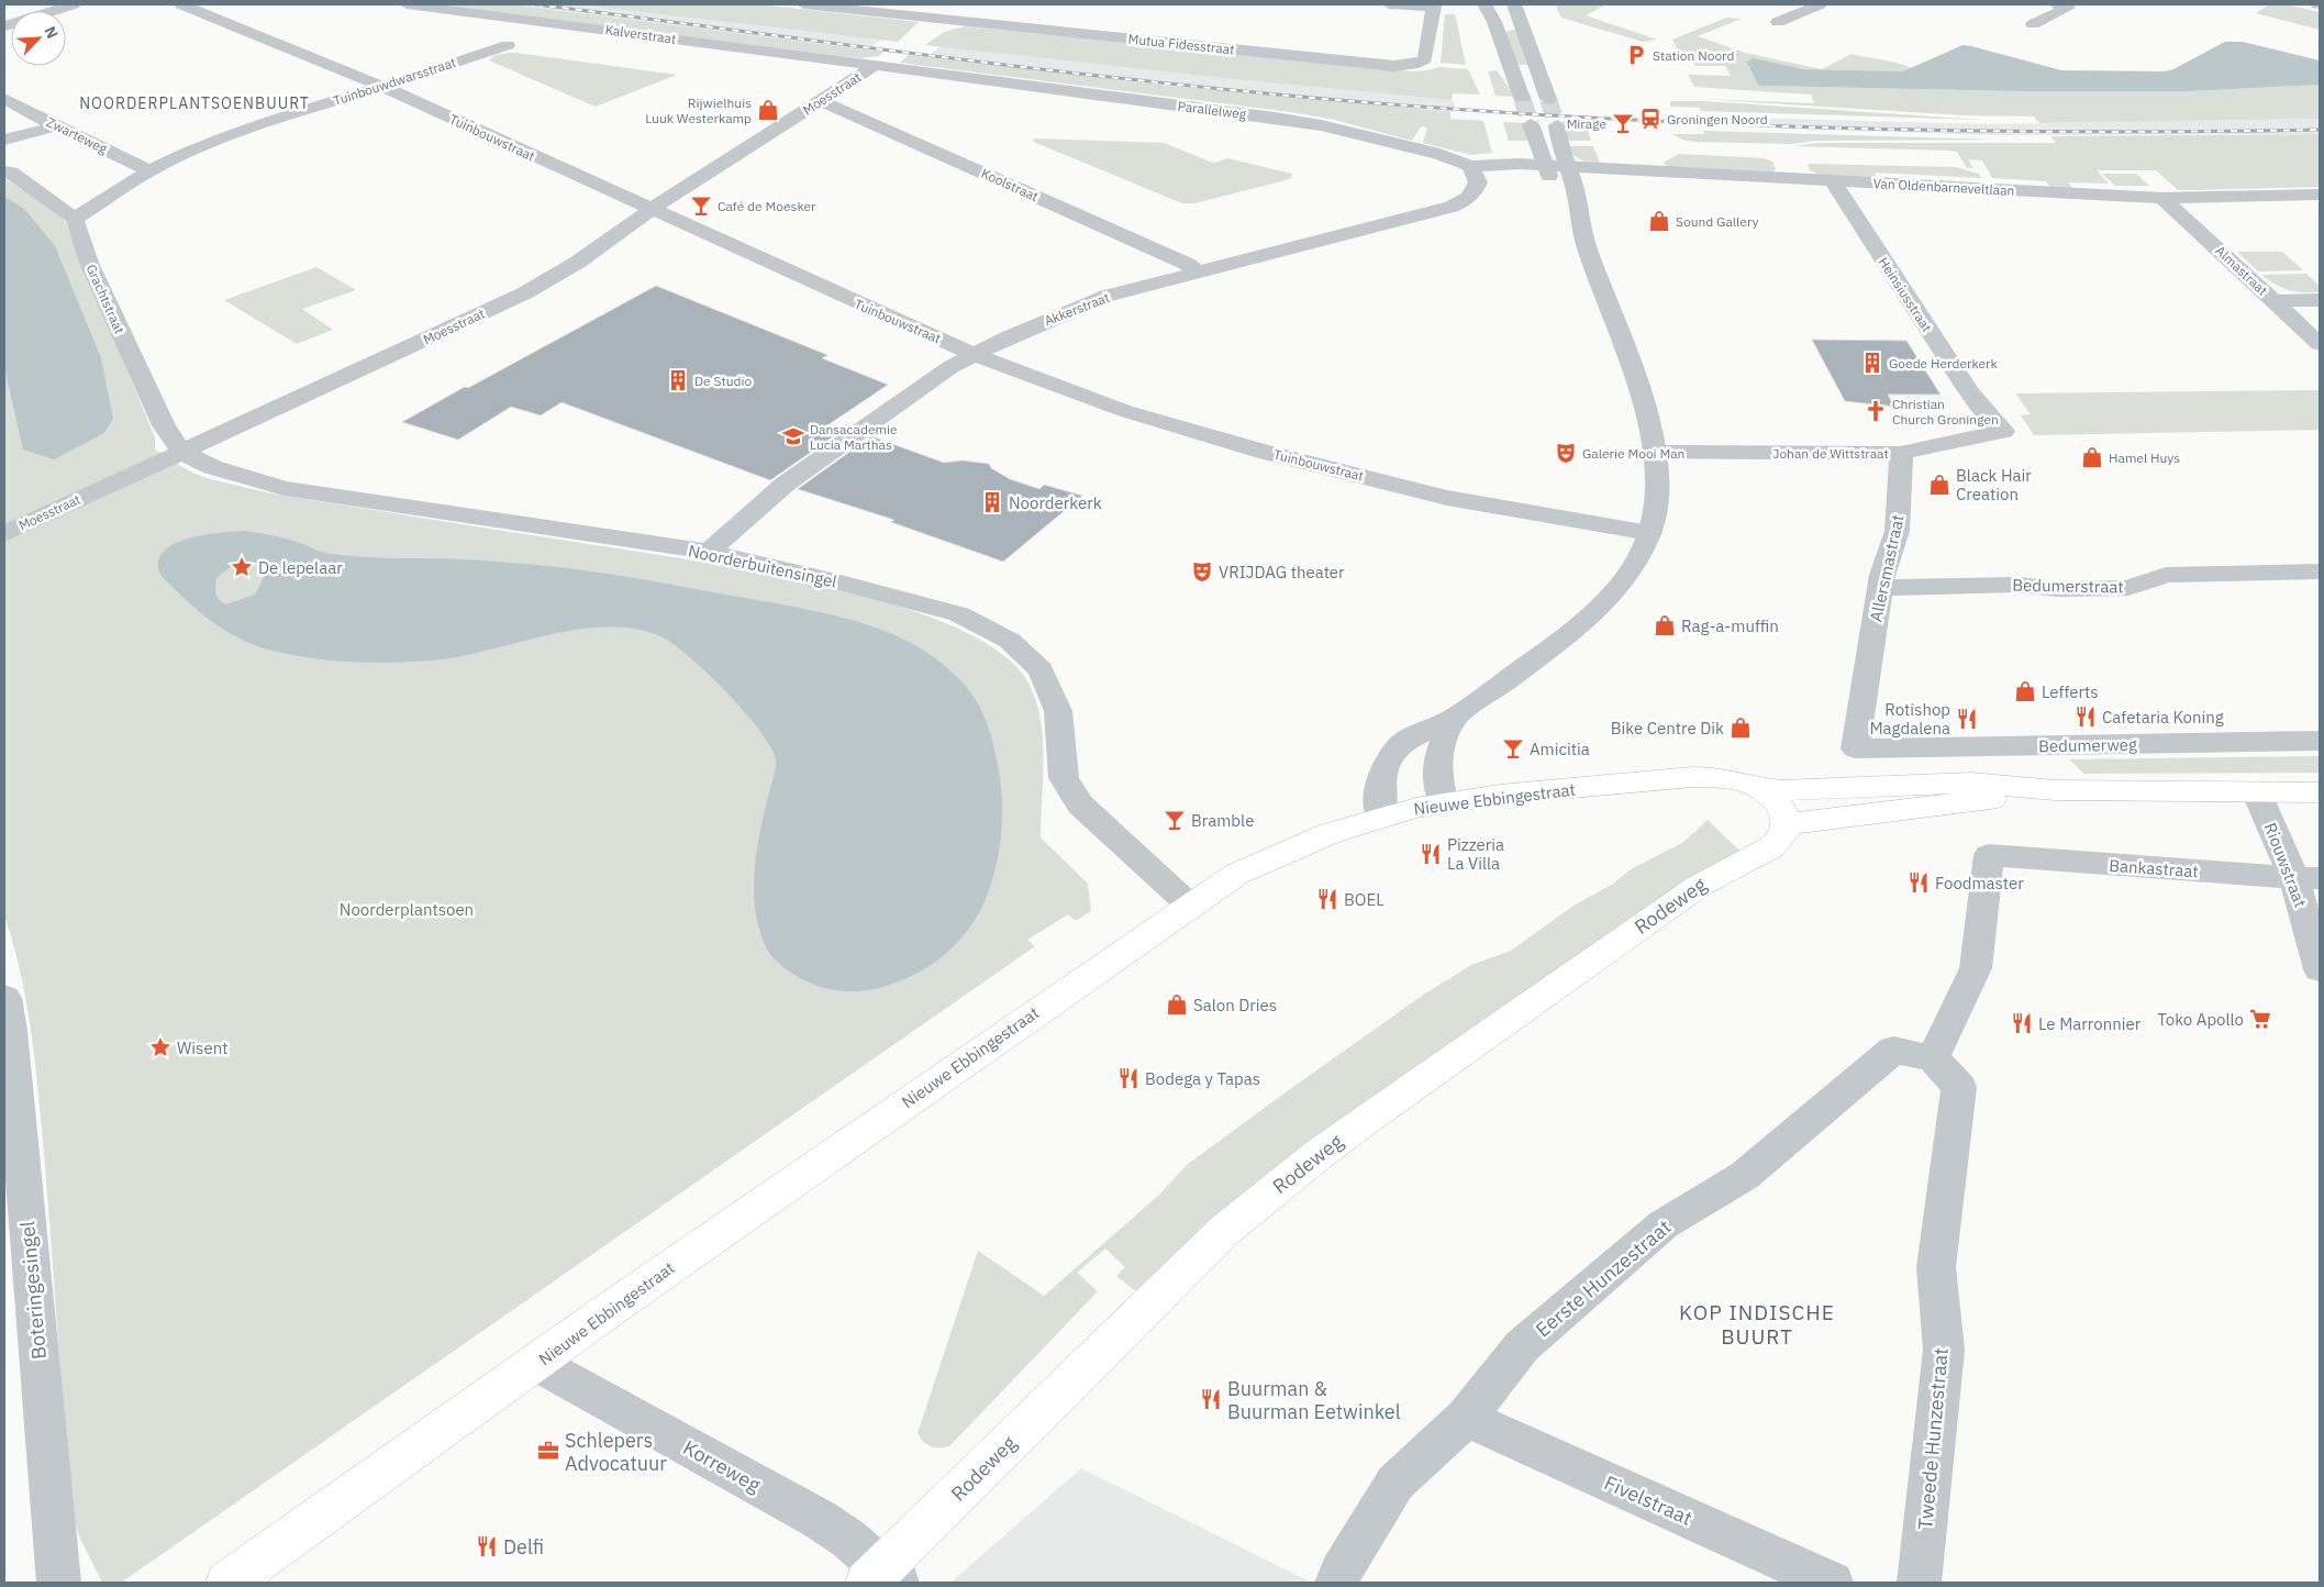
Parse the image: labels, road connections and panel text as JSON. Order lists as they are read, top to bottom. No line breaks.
{"streets":{"main road":["Nieuwe Ebbingestraat","Rodeweg"],"street":["Kalverstraat","Mutua Fidesstraat","Tuinbouwdwarsstraat","Moesstraat","Parallelweg","Zwarteweg","Tuinbouwstraat","Koolstraat","Van Oldenbarneveltlaan","Almastraat","Heinsiusstraat","Grachtstraat","Akkerstraat","Johan de Wittstraat","Noorderbuitensingel","Allersmastraat","Bedumerstraat","Bedumerweg","Riouwstraat","Bankastraat","Eerste Hunzestraat","Boteringesingel","Tweede Hunzestraat","Korreweg","Fivelstraat"]},"crossings":[["Kalverstraat","Moesstraat"],["Kalverstraat","Parallelweg"],["Tuinbouwdwarsstraat","Zwarteweg"],["Tuinbouwdwarsstraat","Tuinbouwstraat"],["Tuinbouwdwarsstraat","Grachtstraat"],["Moesstraat","Parallelweg"],["Moesstraat","Tuinbouwstraat"],["Moesstraat","Koolstraat"],["Moesstraat","Grachtstraat"],["Moesstraat","Noorderbuitensingel"],["Parallelweg","Van Oldenbarneveltlaan"],["Parallelweg","Akkerstraat"],["Tuinbouwstraat","Akkerstraat"],["Koolstraat","Akkerstraat"],["Van Oldenbarneveltlaan","Almastraat"],["Van Oldenbarneveltlaan","Heinsiusstraat"],["Heinsiusstraat","Johan de Wittstraat"],["Grachtstraat","Noorderbuitensingel"],["Akkerstraat","Noorderbuitensingel"],["Johan de Wittstraat","Allersmastraat"],["Noorderbuitensingel","Nieuwe Ebbingestraat"],["Allersmastraat","Bedumerstraat"],["Allersmastraat","Bedumerweg"],["Nieuwe Ebbingestraat","Rodeweg"],["Nieuwe Ebbingestraat","Korreweg"],["Riouwstraat","Bankastraat"],["Bankastraat","Eerste Hunzestraat"],["Bankastraat","Tweede Hunzestraat"],["Rodeweg","Korreweg"],["Eerste Hunzestraat","Tweede Hunzestraat"],["Eerste Hunzestraat","Fivelstraat"]],"districts":["NOORDERPLANTSOENBUURT","KOP INDISCHE BUURT"],"parks":["Noorderplantsoen"],"places":{"parking":["Station Noord"],"shop":["Rijwielhuis Luuk Westerkamp","Sound Gallery","Hamel Huys","Black Hair Creation","Rag-a-muffin","Lefferts","Bike Centre Dik","Salon Dries"],"station":["Groningen Noord"],"bar":["Mirage","Café de Moesker","Amicitia","Bramble"],"building":["Goede Herderkerk","De Studio","Noorderkerk"],"church":["Christian Church Groningen"],"school or university":["Dansacademie Lucia Marthas"],"theatre":["Galerie Mooi Man","VRIJDAG theater"],"place":["De lepelaar","Wisent"],"restaurant":["Cafetaria Koning","Rotishop Magdalena","Pizzeria La Villa","Foodmaster","BOEL","Le Marronnier","Bodega y Tapas","Buurman & Buurman Eetwinkel","Delfi"],"supermarket":["Toko Apollo"],"office":["Schlepers Advocatuur"]},"north":"top right"}
